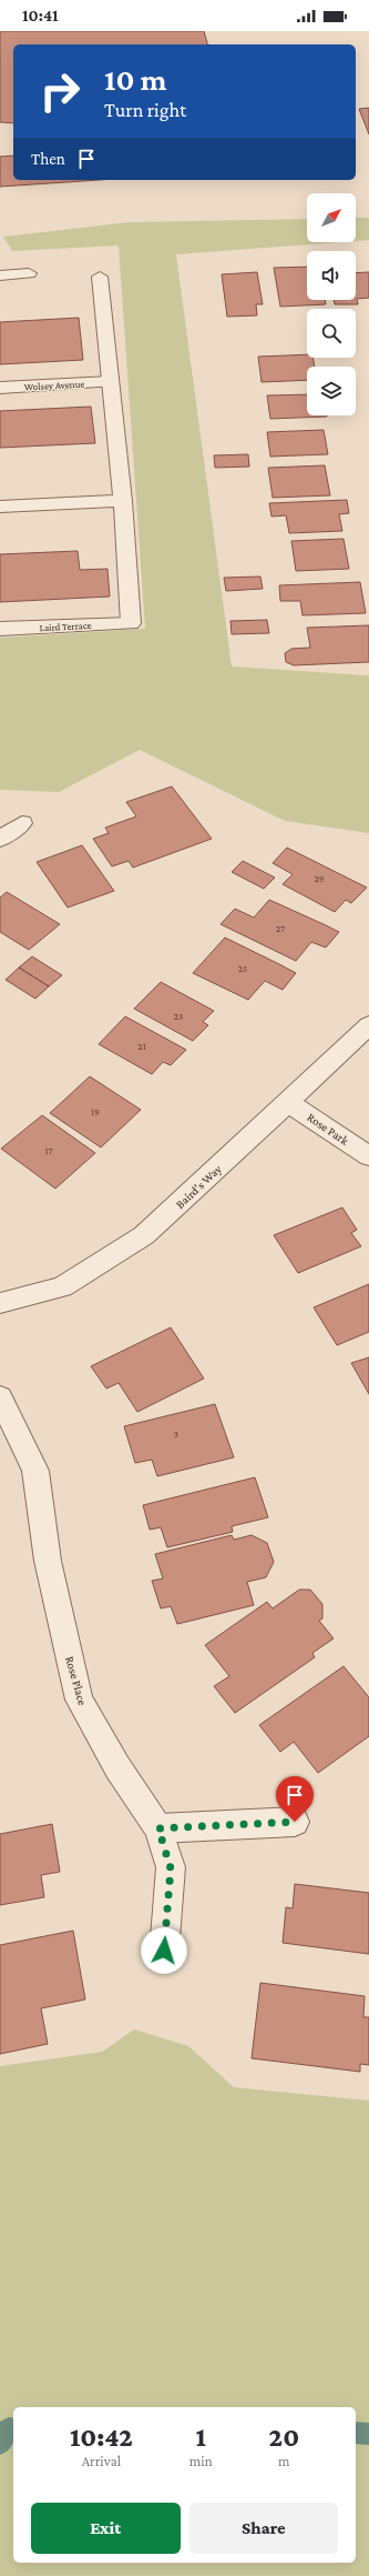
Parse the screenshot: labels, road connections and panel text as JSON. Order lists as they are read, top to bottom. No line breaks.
{"streets":{"street":["Wolsey Avenue","Laird Terrace","Rose Park","Baird's Way","Rose Place"]},"crossings":[["Rose Park","Baird's Way"]],"house_numbers":["29","27","25","23","21","19","17","3"],"north":"top right","page":{"status":"10:41","turn":["10 m","Turn right"],"then":"Then","eta":["10:42","Arrival","1","min","20","m"],"buttons":["Exit","Share"]}}
